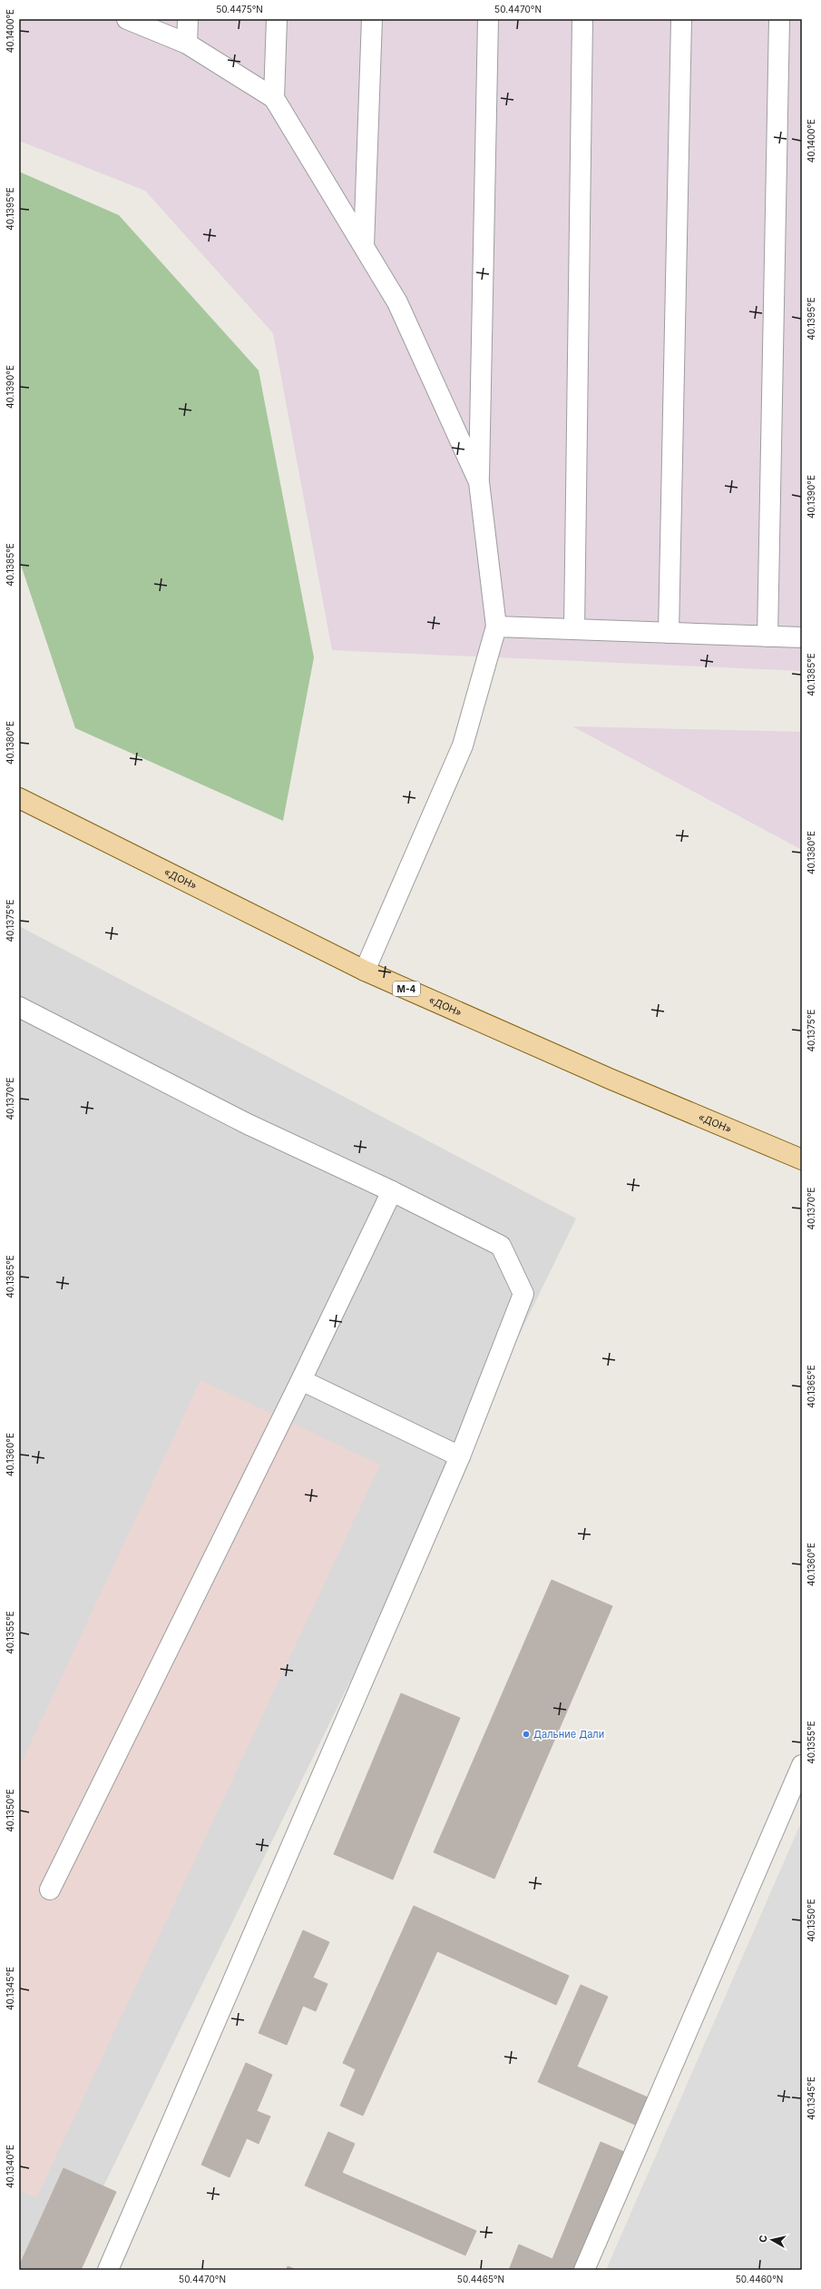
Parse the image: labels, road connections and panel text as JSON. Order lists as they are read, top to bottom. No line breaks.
{"streets":{"main road":["«ДОН»","М-4"]},"places":["Дальние Дали"],"north":"left","coordinates":["50.4475°N","50.4470°N","40.1400°E","40.1395°E","40.1390°E","40.1385°E","40.1380°E","40.1375°E","40.1370°E","40.1365°E","40.1360°E","40.1355°E","40.1350°E","40.1345°E","40.1340°E","50.4465°N","50.4460°N"]}
